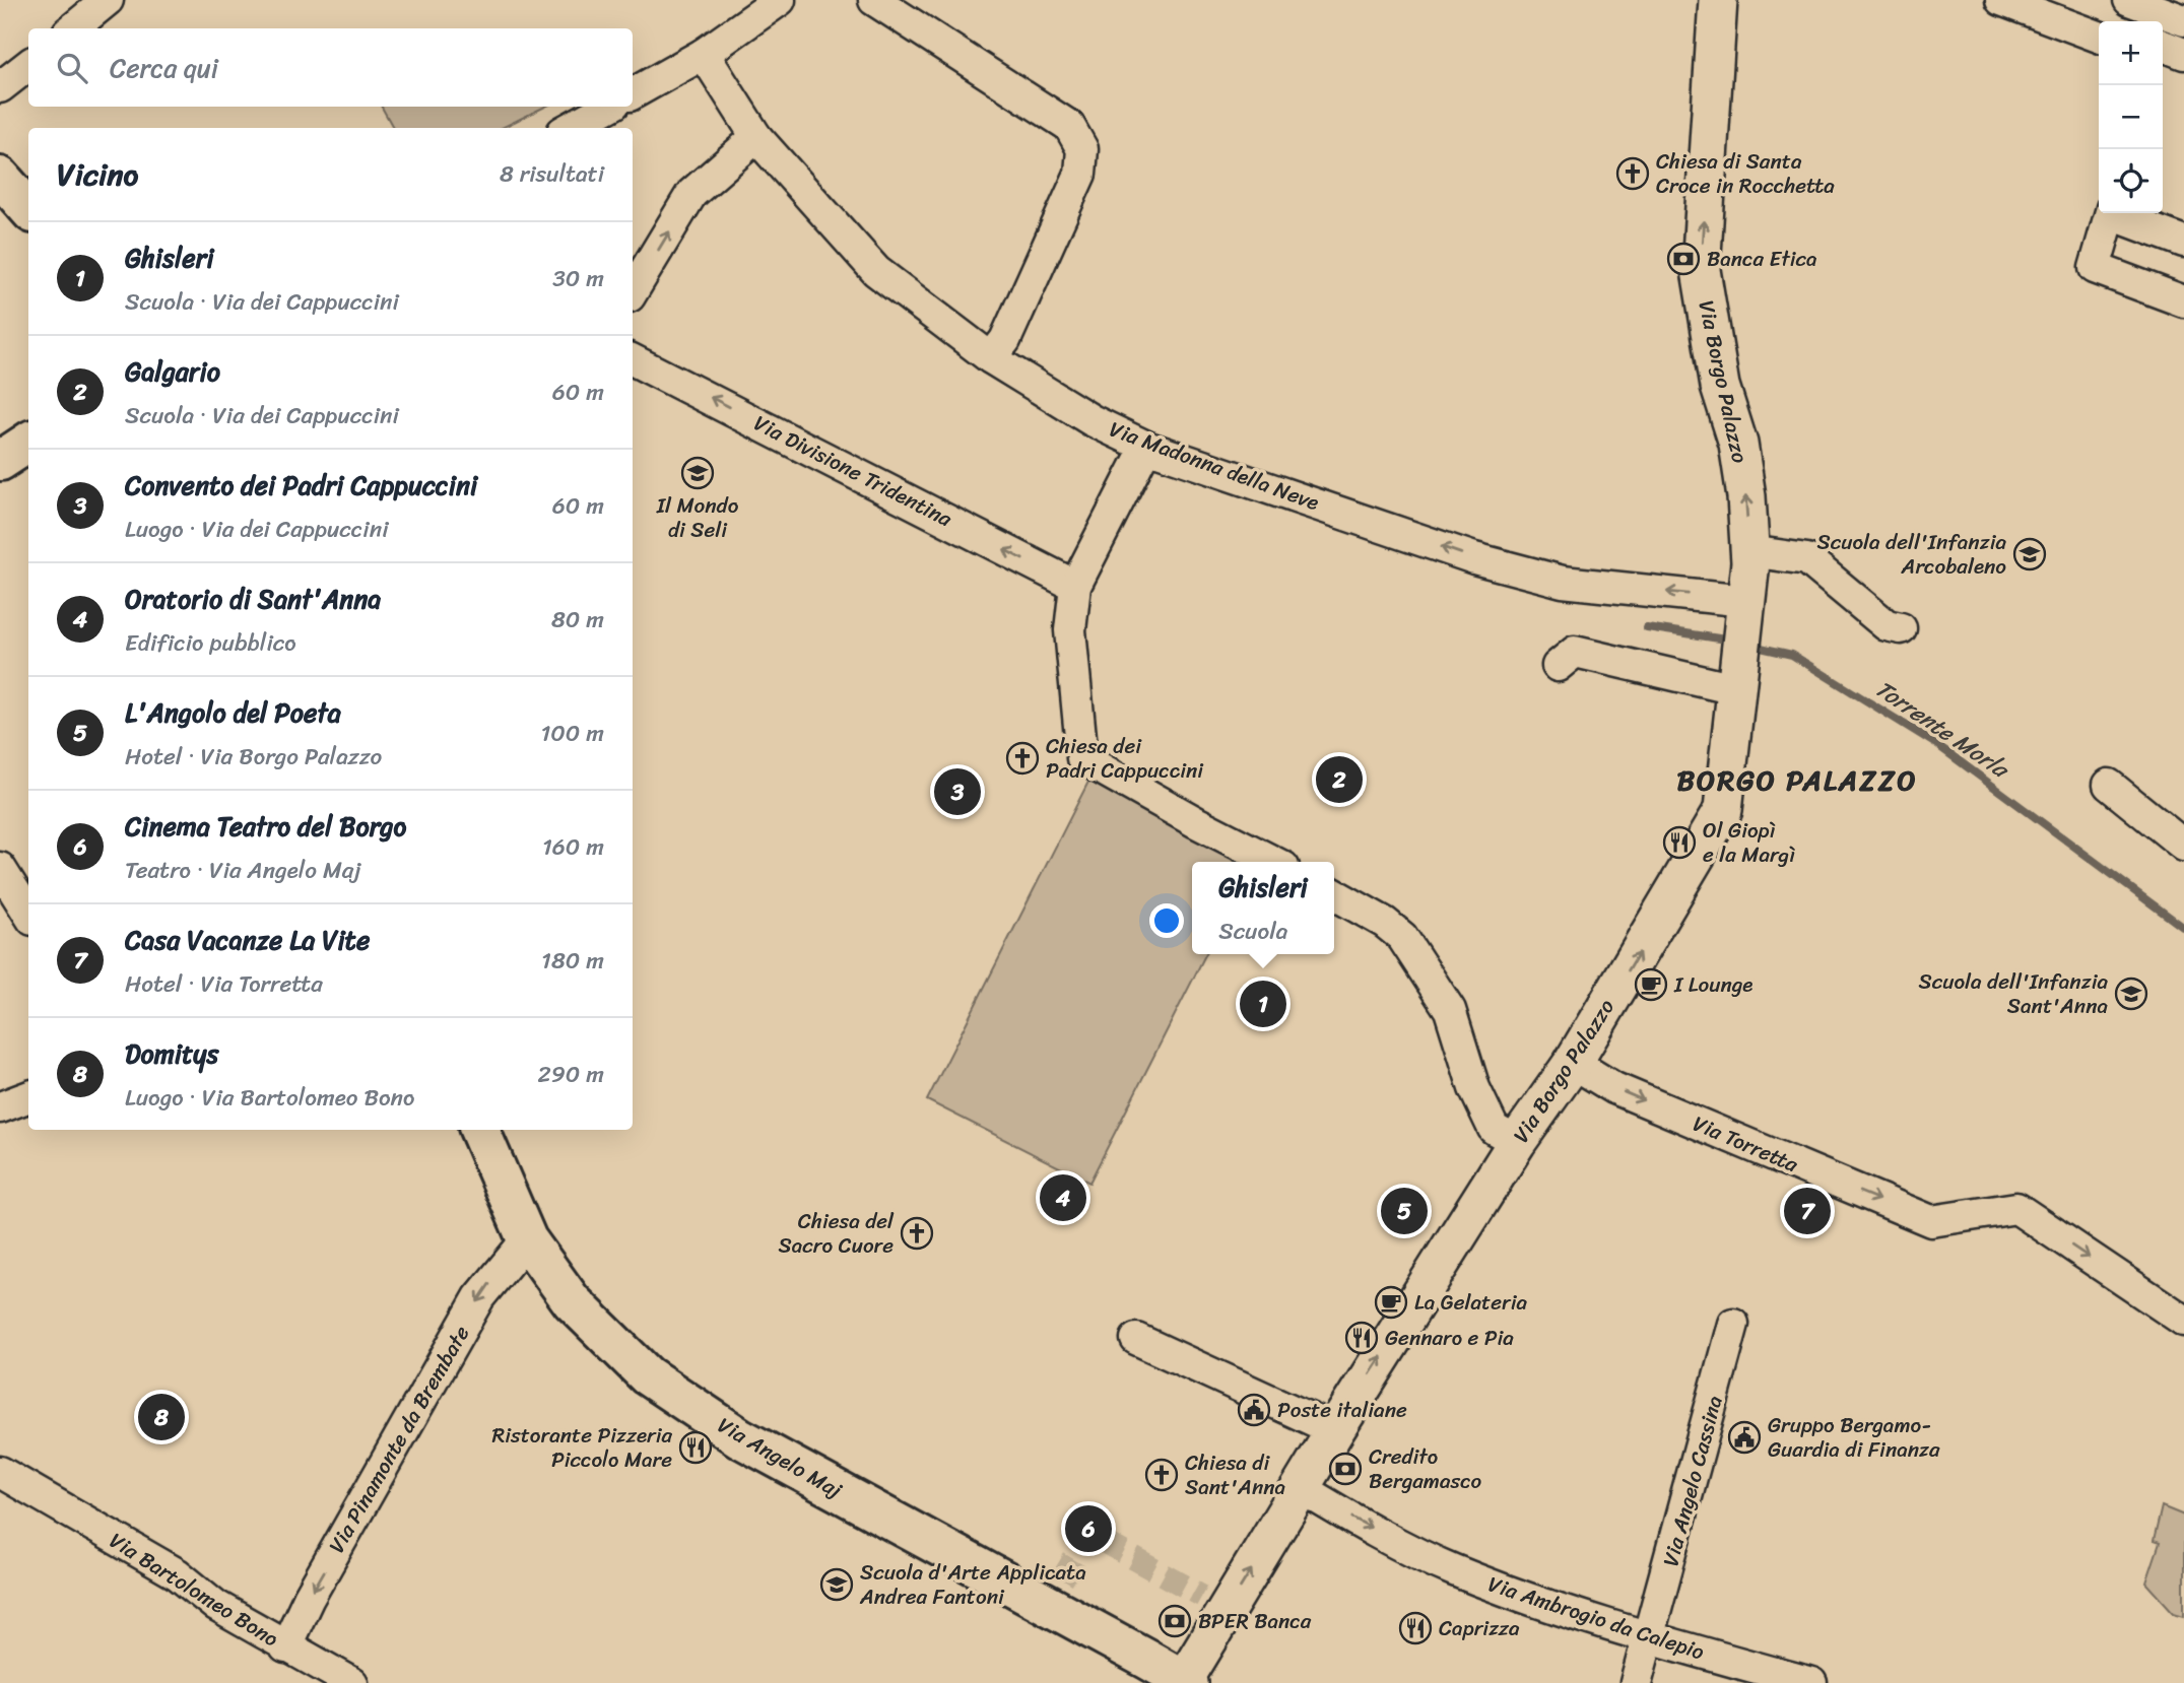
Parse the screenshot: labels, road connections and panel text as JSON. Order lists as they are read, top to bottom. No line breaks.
{"streets":{"main road":["Via Angelo Maj"],"street":["Via Borgo Palazzo","Via Madonna della Neve","Via Divisione Tridentina","Via Torretta","Via Pinamonte da Brembate","Via Angelo Cassina","Via Bartolomeo Bono","Via Ambrogio da Calepio"]},"crossings":[["Via Borgo Palazzo","Via Madonna della Neve"],["Via Borgo Palazzo","Via Torretta"],["Via Borgo Palazzo","Via Angelo Maj"],["Via Borgo Palazzo","Via Ambrogio da Calepio"],["Via Pinamonte da Brembate","Via Angelo Maj"],["Via Pinamonte da Brembate","Via Bartolomeo Bono"],["Via Angelo Cassina","Via Ambrogio da Calepio"]],"one_way":["Via Borgo Palazzo","Via Divisione Tridentina","Via Torretta","Via Pinamonte da Brembate","Via Ambrogio da Calepio"],"districts":["BORGO PALAZZO"],"water":["Torrente Morla"],"places":{"church":["Chiesa di Santa Croce in Rocchetta","Chiesa dei Padri Cappuccini","Chiesa del Sacro Cuore","Chiesa di Sant'Anna"],"bank":["Banca Etica","Credito Bergamasco","BPER Banca"],"school or university":["Il Mondo di Seli","Scuola dell'Infanzia Arcobaleno","Scuola dell'Infanzia Sant'Anna","Scuola d'Arte Applicata Andrea Fantoni"],"restaurant":["Ol Giopì e la Margì","Gennaro e Pia","Ristorante Pizzeria Piccolo Mare","Caprizza"],"cafe":["I Lounge","La Gelateria"],"public building":["Poste italiane","Gruppo Bergamo- Guardia di Finanza"]},"page":{"map_buttons":["+","−"],"search":"Cerca qui","heading":["Vicino","8 risultati"],"list":[{"mark":"1","name":"Ghisleri","note":"Scuola · Via dei Cappuccini","value":"30 m"},{"mark":"2","name":"Galgario","note":"Scuola · Via dei Cappuccini","value":"60 m"},{"mark":"3","name":"Convento dei Padri Cappuccini","note":"Luogo · Via dei Cappuccini","value":"60 m"},{"mark":"4","name":"Oratorio di Sant'Anna","note":"Edificio pubblico","value":"80 m"},{"mark":"5","name":"L'Angolo del Poeta","note":"Hotel · Via Borgo Palazzo","value":"100 m"},{"mark":"6","name":"Cinema Teatro del Borgo","note":"Teatro · Via Angelo Maj","value":"160 m"},{"mark":"7","name":"Casa Vacanze La Vite","note":"Hotel · Via Torretta","value":"180 m"},{"mark":"8","name":"Domitys","note":"Luogo · Via Bartolomeo Bono","value":"290 m"}],"pins":["2","3","1","4","5","7","8","6"],"popup":["Ghisleri","Scuola"]}}
